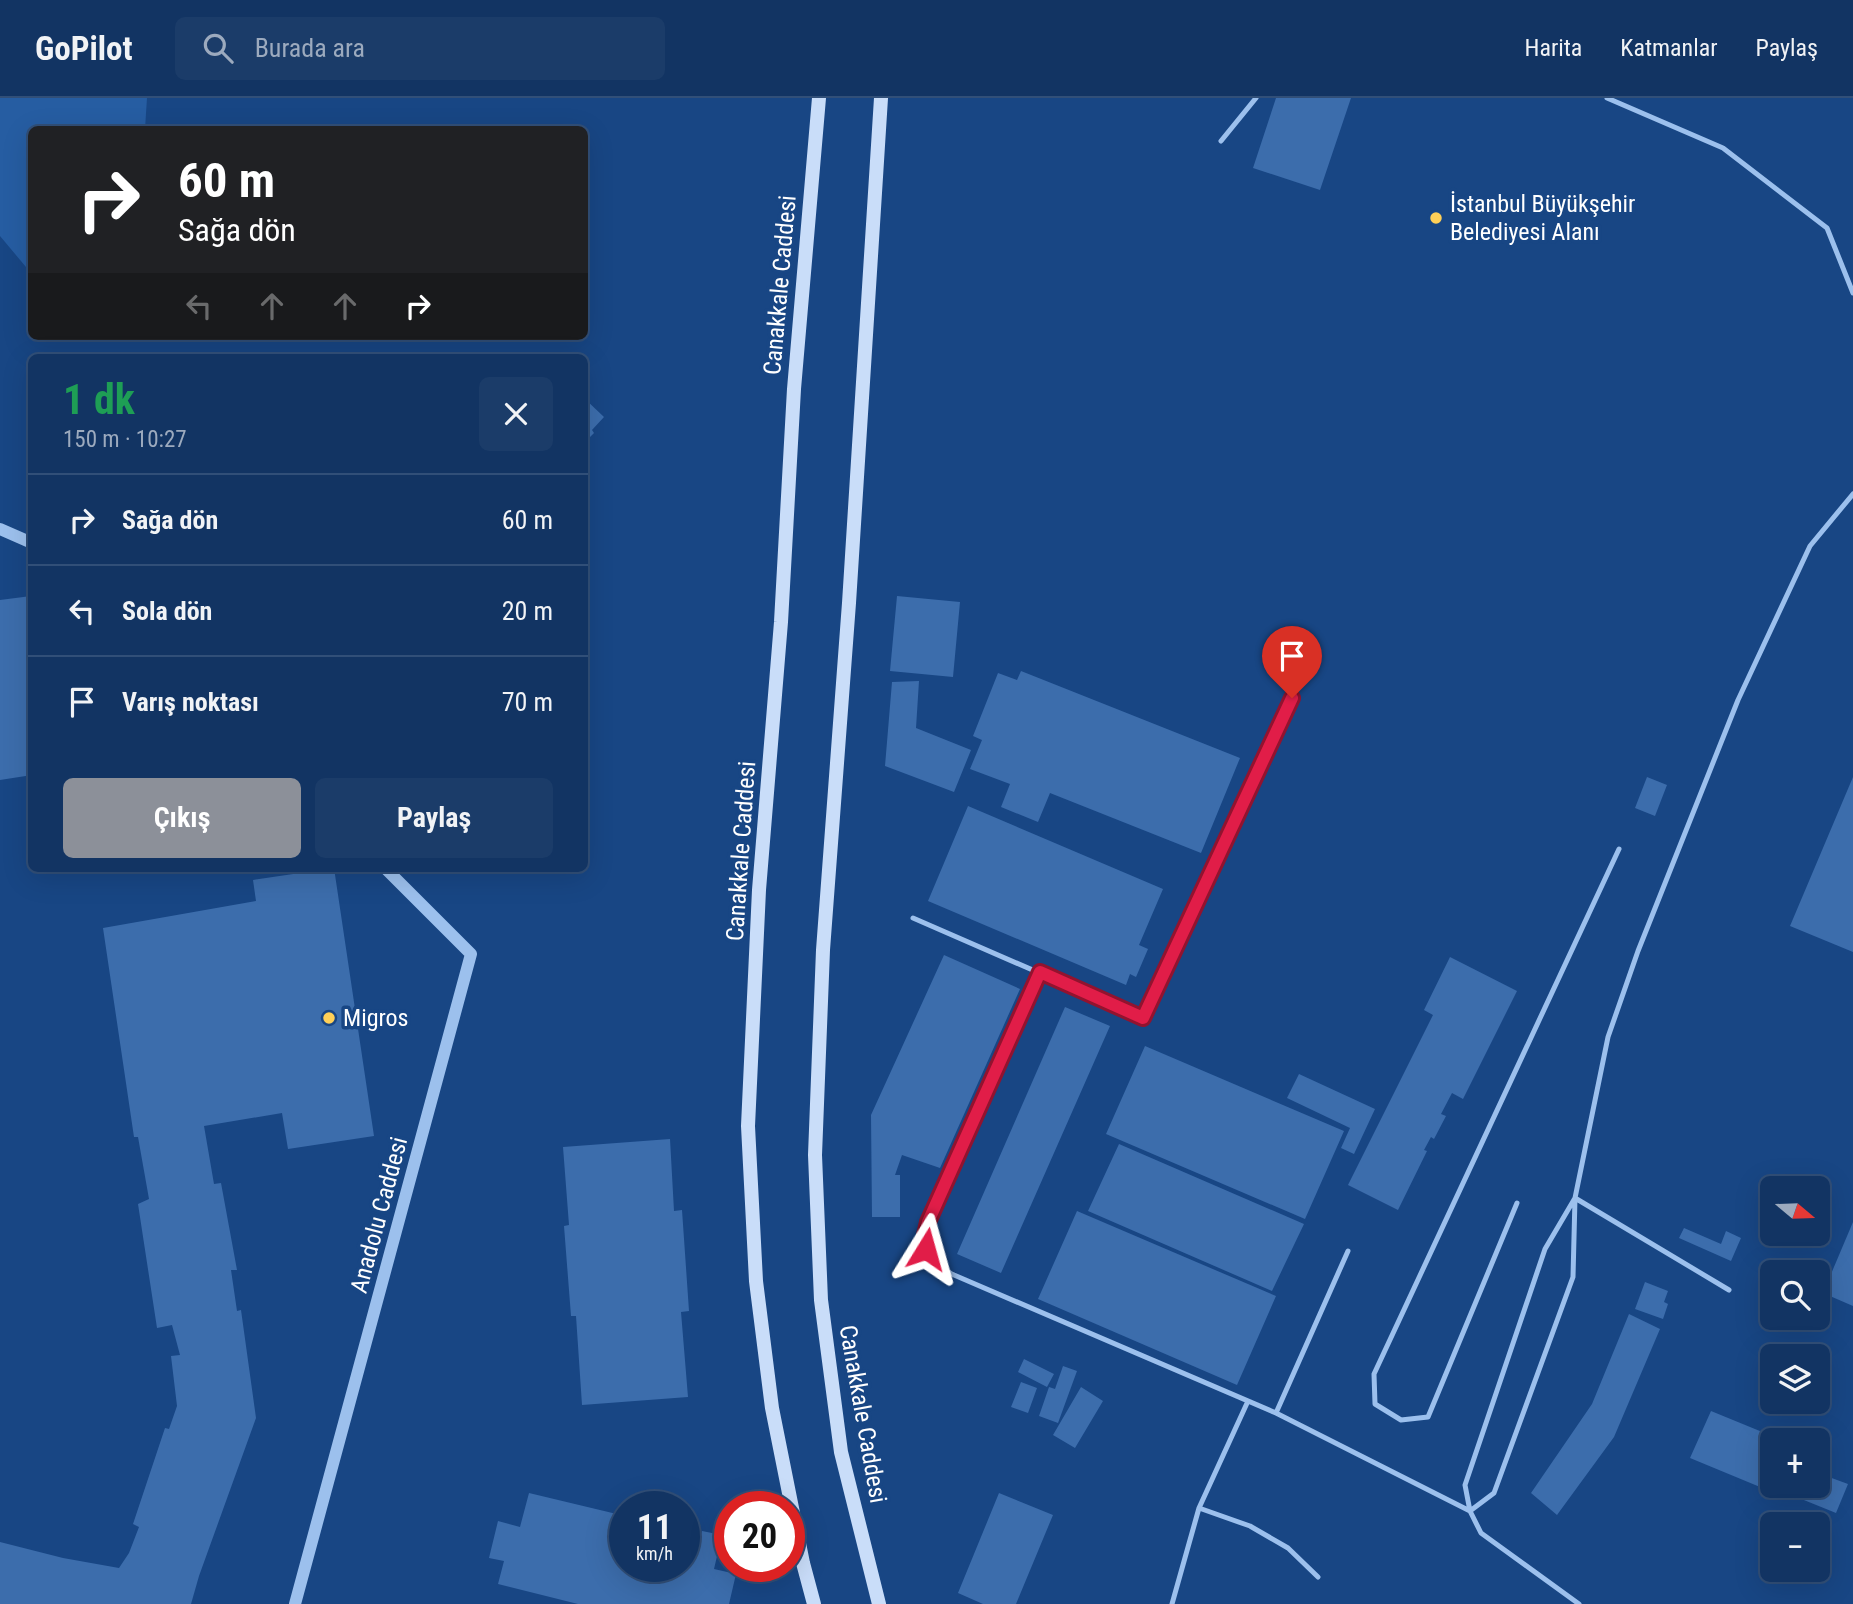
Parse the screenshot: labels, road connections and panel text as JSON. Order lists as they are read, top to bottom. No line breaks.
{"streets":{"main road":["Canakkale Caddesi"],"street":["Anadolu Caddesi"]},"places":["İstanbul Büyükşehir Belediyesi Alanı","Migros"],"north":"right","page":{"header":"GoPilot","search":"Burada ara","nav":["Harita","Katmanlar","Paylaş"],"turn":["60 m","Sağa dön"],"heading":["1 dk","150 m · 10:27"],"list":[{"name":"Sağa dön","value":"60 m"},{"name":"Sola dön","value":"20 m"},{"name":"Varış noktası","value":"70 m"}],"buttons":["Çıkış","Paylaş"],"map_buttons":["+","−"],"speed":"11 km/h","limit":"20"}}
